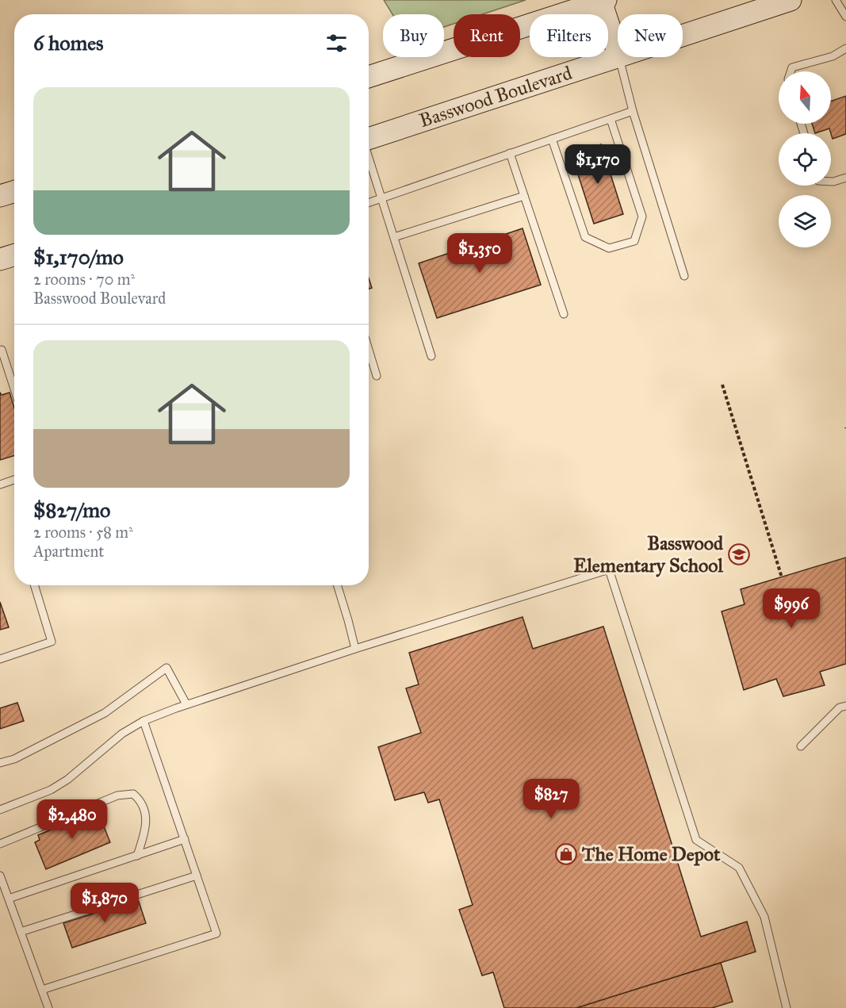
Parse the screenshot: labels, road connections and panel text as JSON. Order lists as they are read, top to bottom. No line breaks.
{"streets":{"main road":["Basswood Boulevard"]},"places":{"school or university":["Basswood Elementary School"],"shop":["The Home Depot"]},"north":"top","page":{"chip":["Buy","Rent","Filters","New"],"heading":"6 homes","list":[{"name":"$1,170/mo","note":"2 rooms · 70 m² · Basswood Boulevard"},{"name":"$827/mo","note":"2 rooms · 58 m² · Apartment"}],"price":["$1,170","$1,350","$996","$827","$2,480","$1,870"]}}
